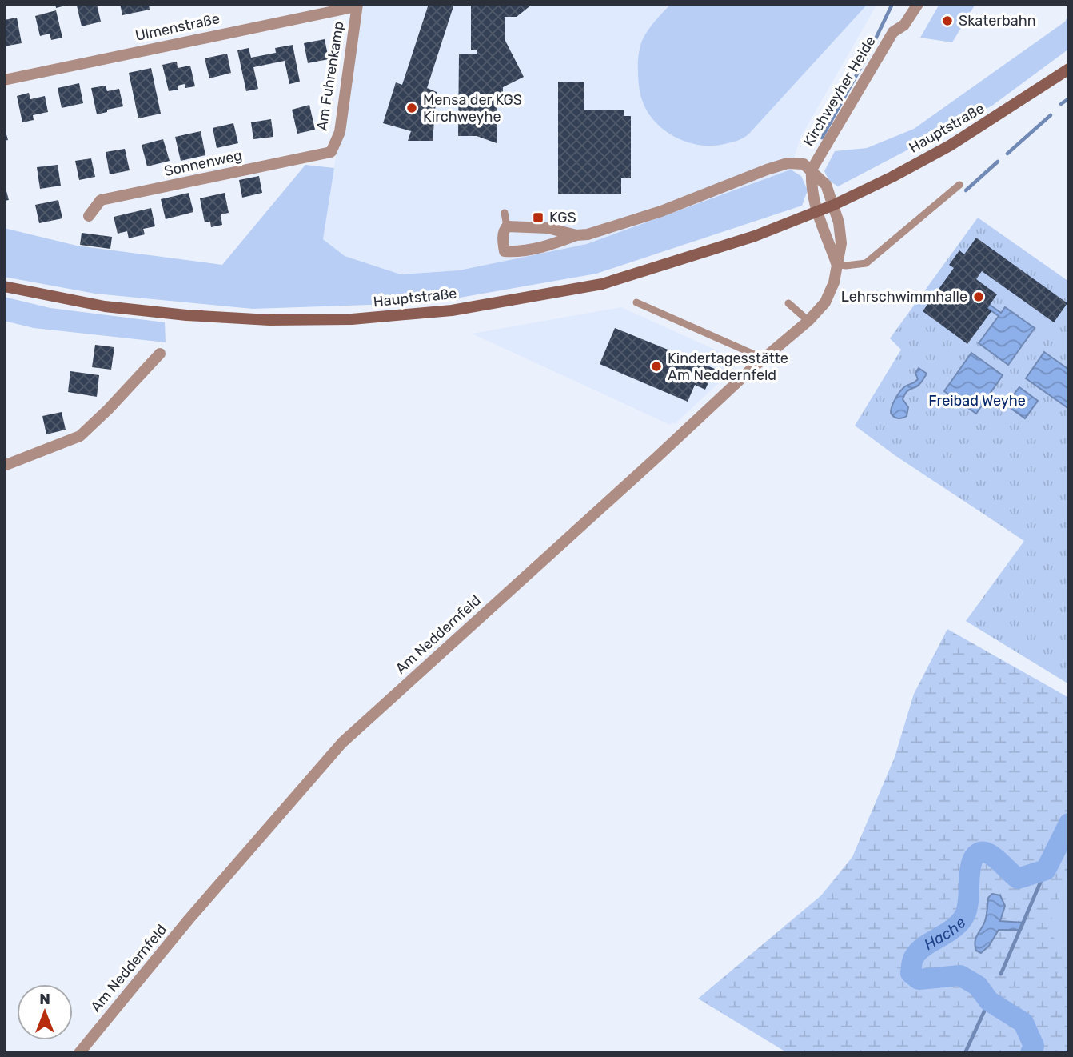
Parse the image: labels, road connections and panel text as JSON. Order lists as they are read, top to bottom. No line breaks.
{"streets":{"main road":["Hauptstraße"],"street":["Ulmenstraße","Am Fuhrenkamp","Kirchweyher Heide","Sonnenweg","Am Neddernfeld"]},"crossings":[["Ulmenstraße","Am Fuhrenkamp"],["Am Fuhrenkamp","Sonnenweg"],["Hauptstraße","Am Neddernfeld"]],"water":["Hache"],"parks":["Freibad Weyhe"],"places":{"other":["Skaterbahn","Mensa der KGS Kirchweyhe","Lehrschwimmhalle","Kindertagesstätte Am Neddernfeld"],"transit":["KGS"]},"north":"top"}
